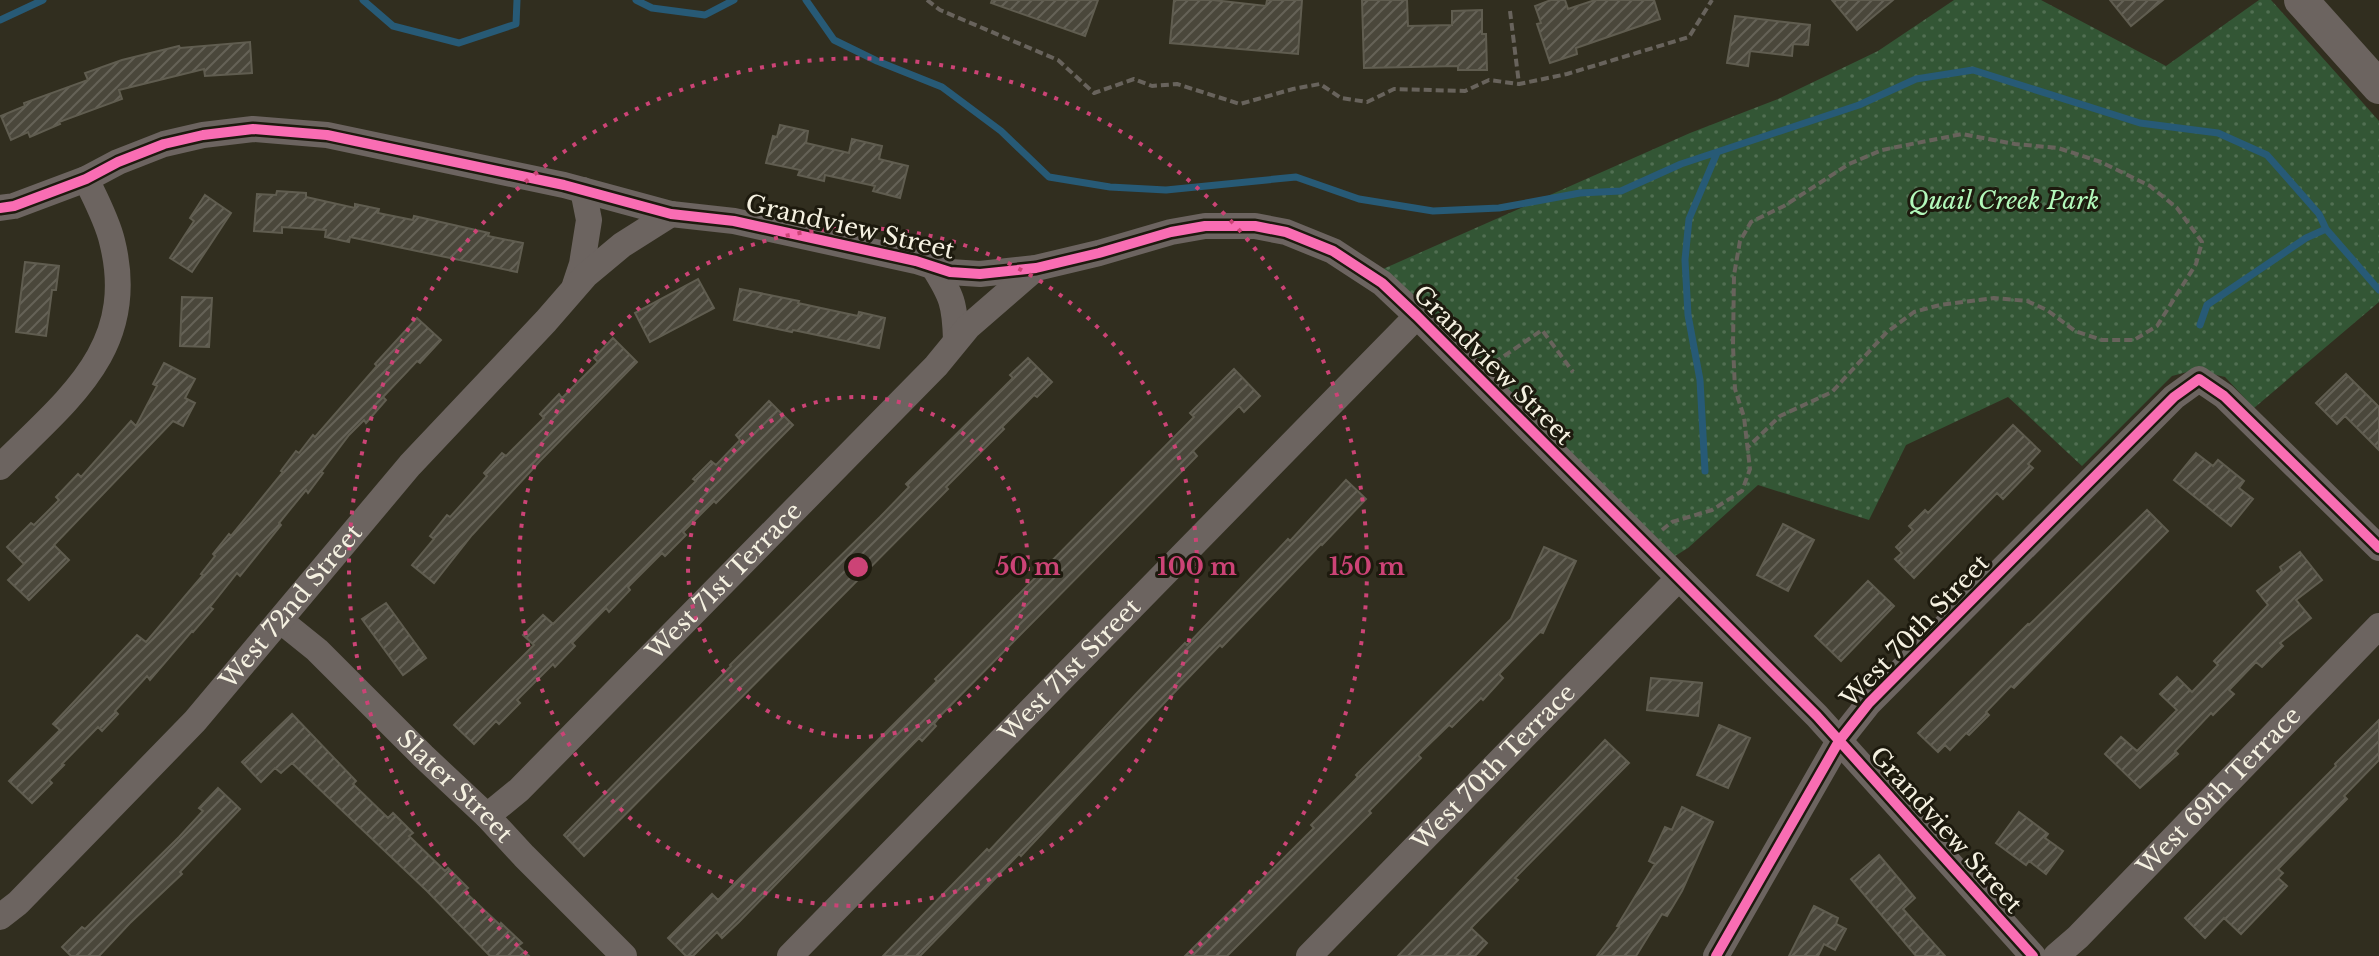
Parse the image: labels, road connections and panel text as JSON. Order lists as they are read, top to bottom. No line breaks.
{"streets":{"street":["Grandview Street","West 71st Terrace","West 72nd Street","West 70th Street","West 71st Street","West 70th Terrace","Slater Street","West 69th Terrace"]},"crossings":[["Grandview Street","West 71st Terrace"],["Grandview Street","West 72nd Street"],["Grandview Street","West 70th Street"],["Grandview Street","West 71st Street"],["Grandview Street","West 70th Terrace"],["West 71st Terrace","Slater Street"],["West 72nd Street","Slater Street"]],"parks":["Quail Creek Park"],"rings":["50 m","100 m","150 m"]}
